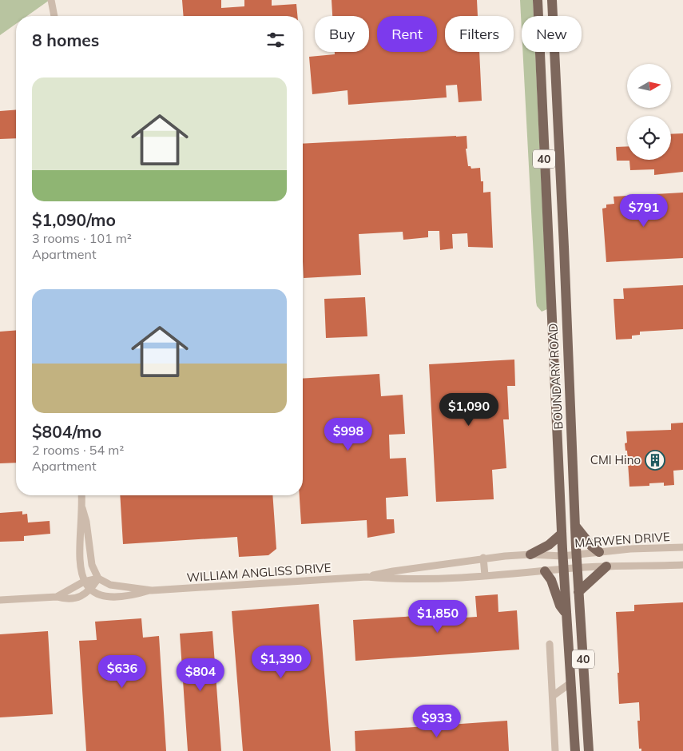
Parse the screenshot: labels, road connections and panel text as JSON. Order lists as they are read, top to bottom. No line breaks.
{"streets":{"main road":["40","BOUNDARY ROAD"],"street":["MARWEN DRIVE","WILLIAM ANGLISS DRIVE"]},"crossings":[["BOUNDARY ROAD","MARWEN DRIVE"],["BOUNDARY ROAD","WILLIAM ANGLISS DRIVE"],["MARWEN DRIVE","WILLIAM ANGLISS DRIVE"]],"places":{"building":["CMI Hino"]},"north":"right","page":{"chip":["Buy","Rent","Filters","New"],"heading":"8 homes","list":[{"name":"$1,090/mo","note":"3 rooms · 101 m² · Apartment"},{"name":"$804/mo","note":"2 rooms · 54 m² · Apartment"}],"price":["$791","$1,090","$998","$1,850","$1,390","$636","$804","$933"]}}
